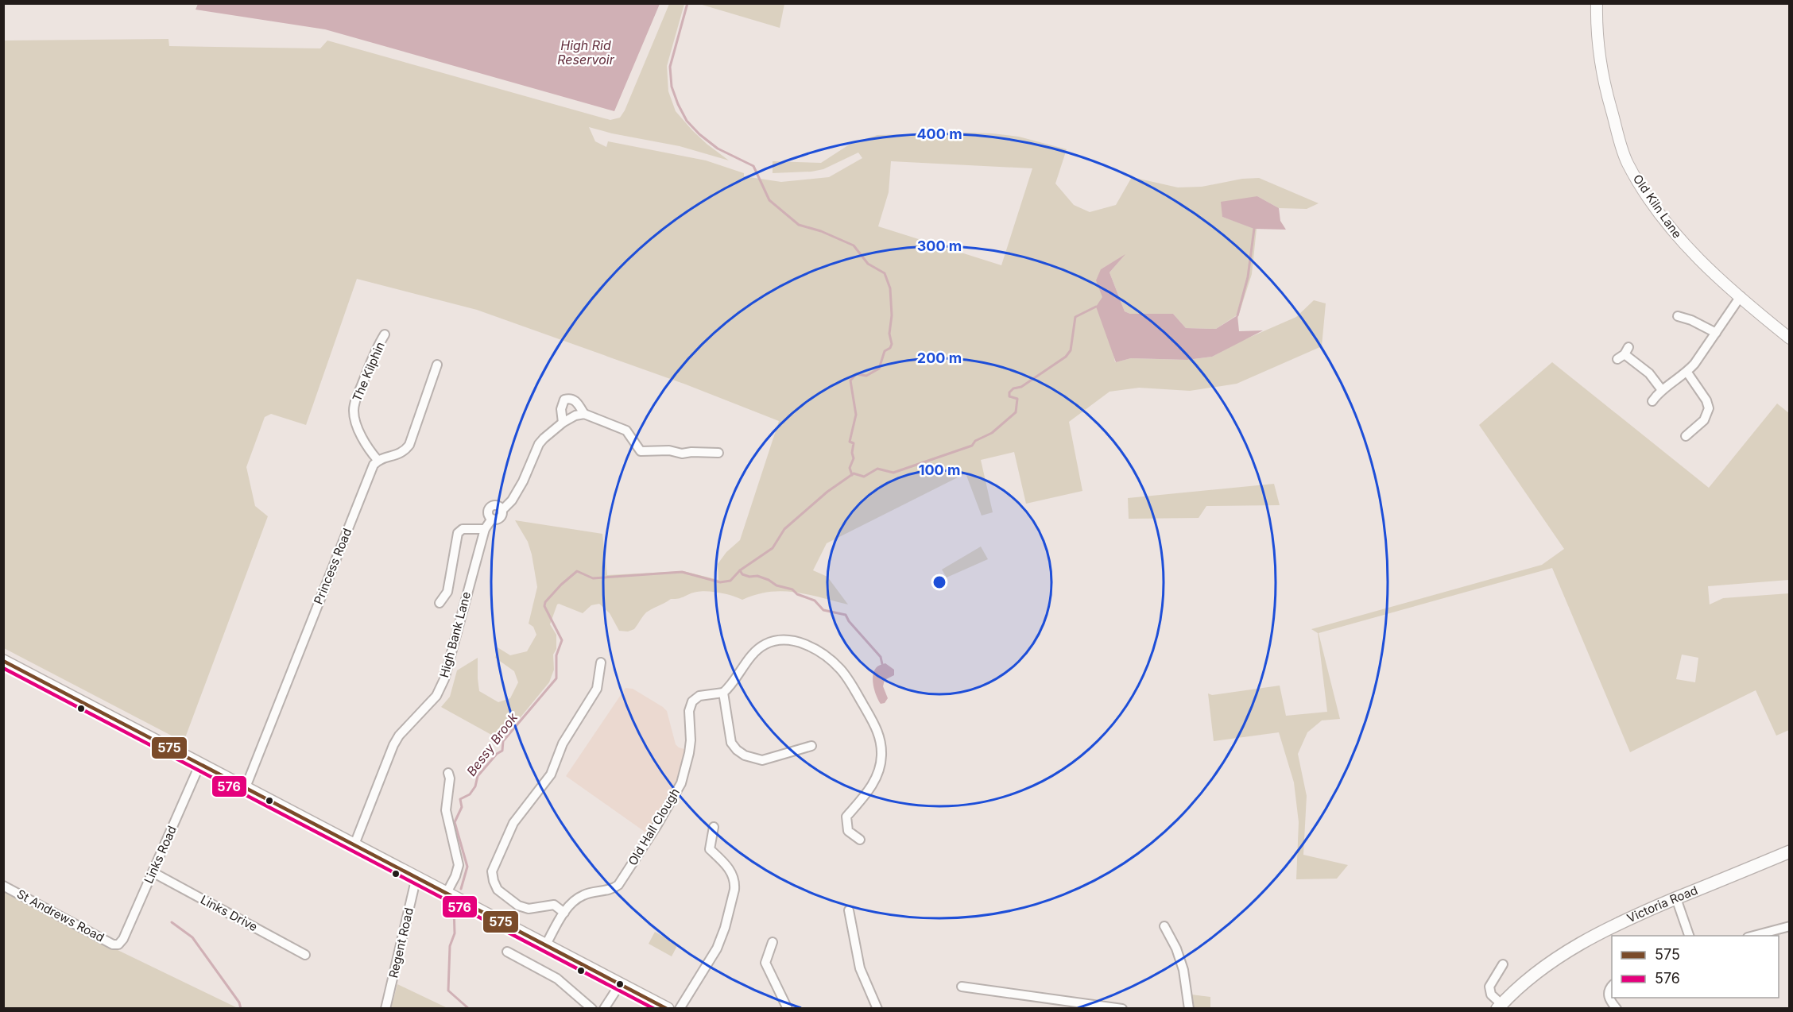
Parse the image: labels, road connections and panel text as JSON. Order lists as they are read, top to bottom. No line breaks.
{"streets":{"highway":["Victoria Road"],"main road":["Old Kiln Lane"],"street":["The Kilphin","Princess Road","High Bank Lane","Old Hall Clough","Links Road","Links Drive","St Andrews Road","Regent Road"]},"crossings":[["The Kilphin","Princess Road"],["Links Road","Links Drive"],["Links Road","St Andrews Road"]],"water":["High Rid Reservoir","Bessy Brook"],"lines":["transit line 575","transit line 576"],"legend":["575","576"],"rings":["400 m","300 m","200 m","100 m"]}
